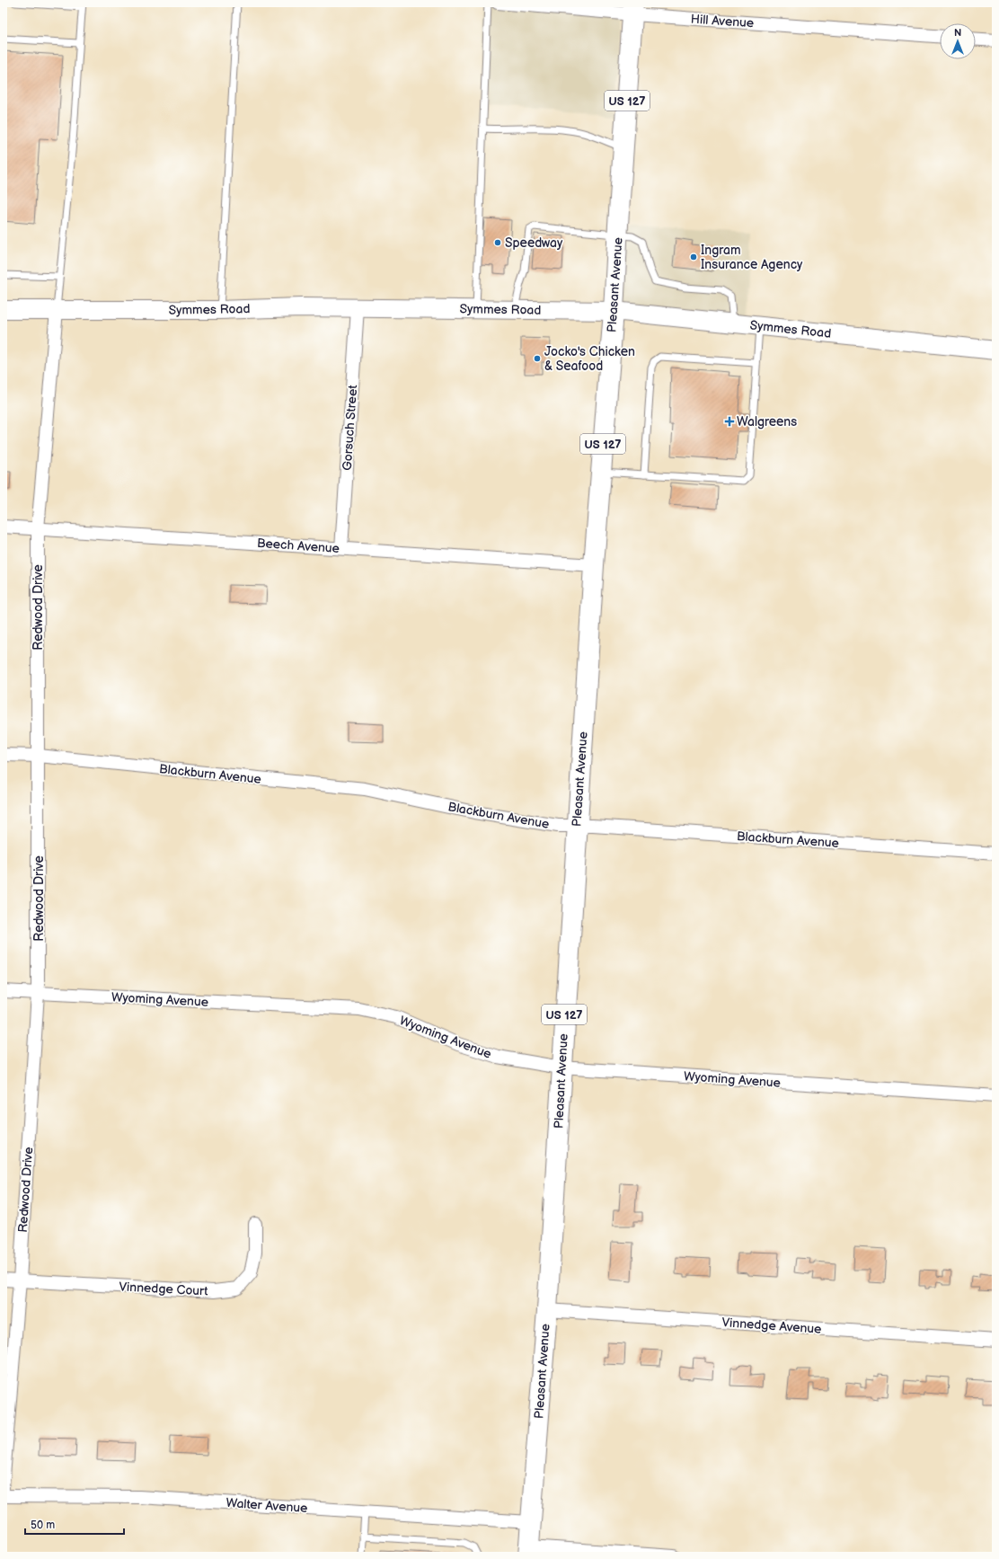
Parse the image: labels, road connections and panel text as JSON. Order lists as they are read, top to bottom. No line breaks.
{"streets":{"main road":["US 127","Pleasant Avenue"],"street":["Hill Avenue","Symmes Road","Gorsuch Street","Beech Avenue","Redwood Drive","Blackburn Avenue","Wyoming Avenue","Vinnedge Court","Vinnedge Avenue","Walter Avenue"]},"crossings":[["Hill Avenue","Pleasant Avenue"],["Pleasant Avenue","Symmes Road"],["Pleasant Avenue","Beech Avenue"],["Pleasant Avenue","Blackburn Avenue"],["Pleasant Avenue","Wyoming Avenue"],["Pleasant Avenue","Vinnedge Avenue"],["Pleasant Avenue","Walter Avenue"],["Symmes Road","Gorsuch Street"],["Symmes Road","Redwood Drive"],["Gorsuch Street","Beech Avenue"],["Beech Avenue","Redwood Drive"],["Redwood Drive","Blackburn Avenue"],["Redwood Drive","Wyoming Avenue"],["Redwood Drive","Vinnedge Court"]],"places":{"other":["Speedway","Ingram Insurance Agency","Jocko's Chicken & Seafood"],"health":["Walgreens"]},"scale_bar":"50 m","north":"top"}
